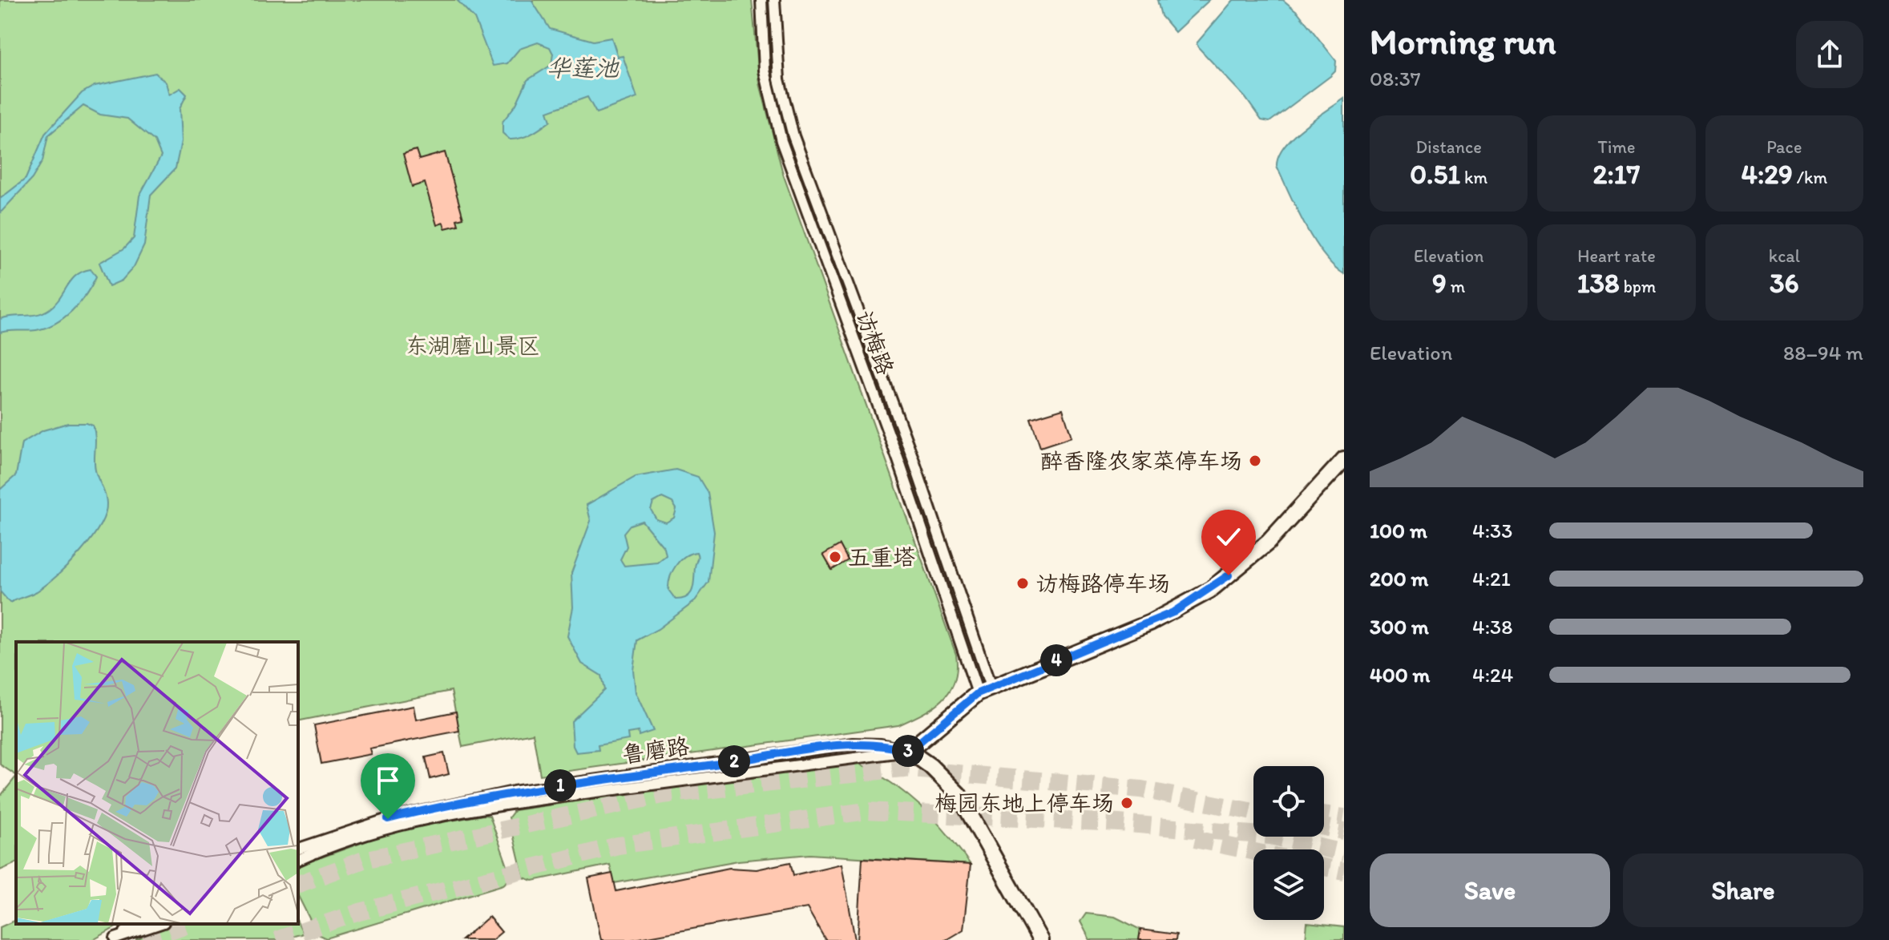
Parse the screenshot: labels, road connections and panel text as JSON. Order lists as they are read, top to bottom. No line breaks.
{"streets":{"street":["访梅路","鲁磨路"]},"water":["华莲池"],"parks":["东湖磨山景区"],"places":["醉香隆农家菜停车场","五重塔","访梅路停车场","梅园东地上停车场"],"page":{"heading":["Morning run","08:37"],"stats":[["Distance","0.51 km"],["Time","2:17"],["Pace","4:29 /km"],["Elevation","9 m"],["Heart rate","138 bpm"],["kcal","36"]],"chart":["Elevation","88–94 m"],"list":[{"name":"100 m","note":"4:33"},{"name":"200 m","note":"4:21"},{"name":"300 m","note":"4:38"},{"name":"400 m","note":"4:24"}],"pins":["4","3","2","1"],"buttons":["Save","Share"]}}
